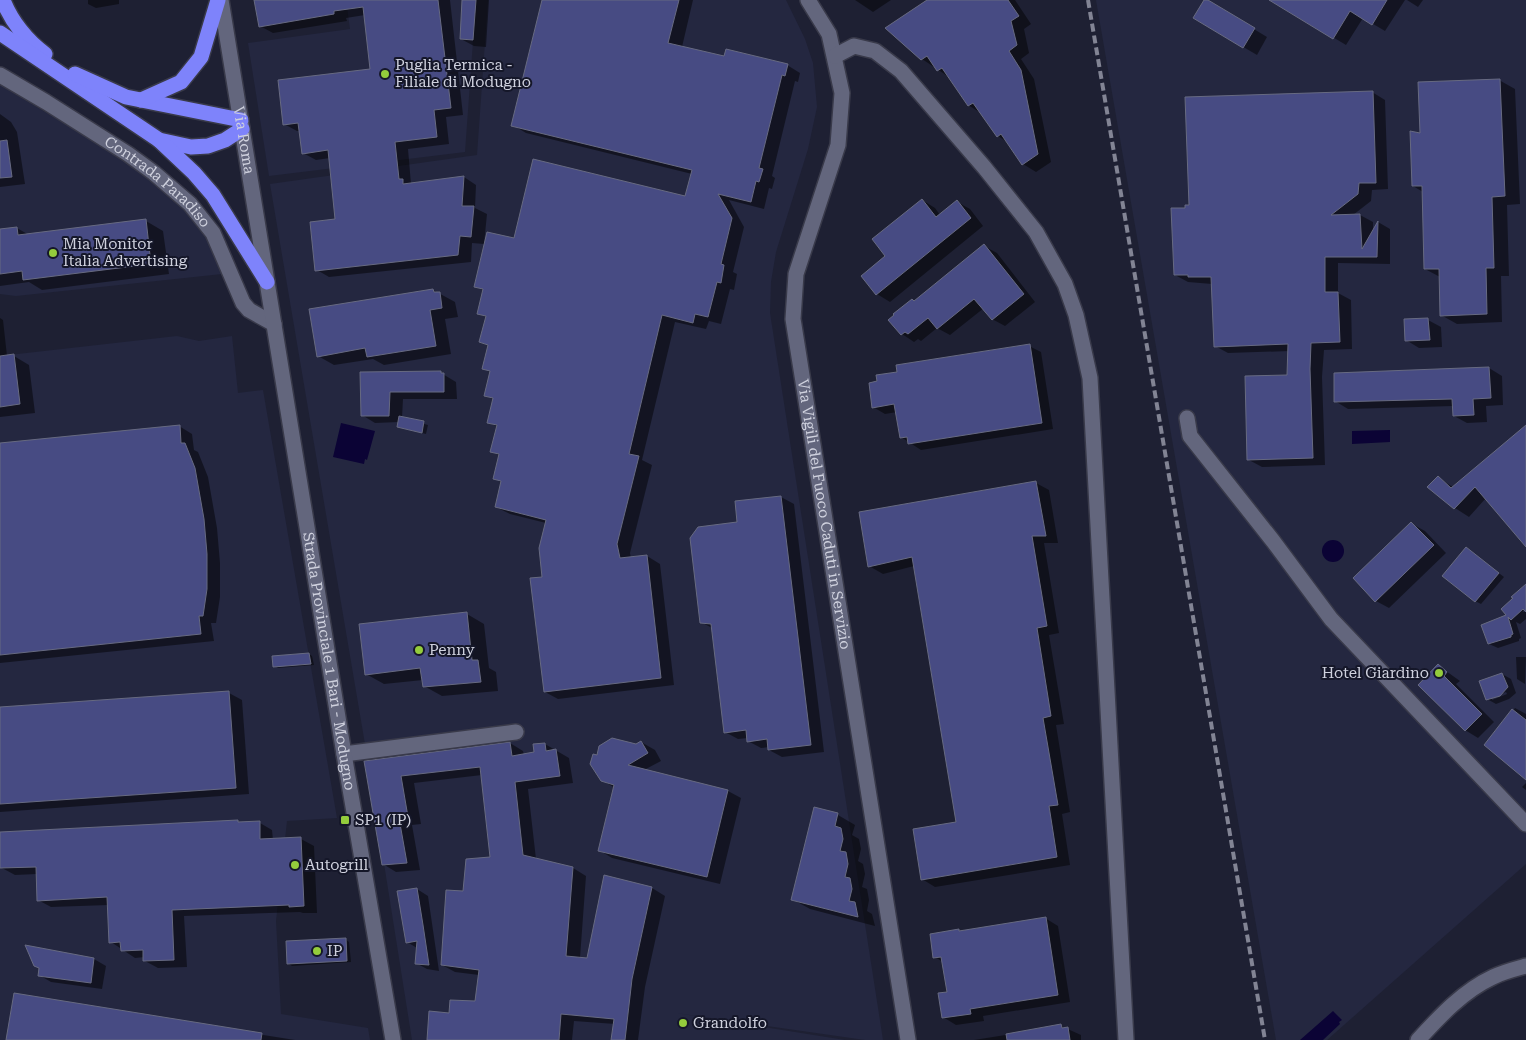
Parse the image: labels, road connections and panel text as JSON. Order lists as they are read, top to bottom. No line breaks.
{"streets":{"street":["Via Roma","Contrada Paradiso","Via Vigili del Fuoco Caduti in Servizio","Strada Provinciale 1 Bari - Modugno"]},"crossings":[["Via Roma","Strada Provinciale 1 Bari - Modugno"],["Contrada Paradiso","Strada Provinciale 1 Bari - Modugno"]],"places":{"other":["Puglia Termica - Filiale di Modugno","Mia Monitor Italia Advertising","Penny","Hotel Giardino","Autogrill","IP","Grandolfo"],"transit":["SP1 (IP)"]}}
